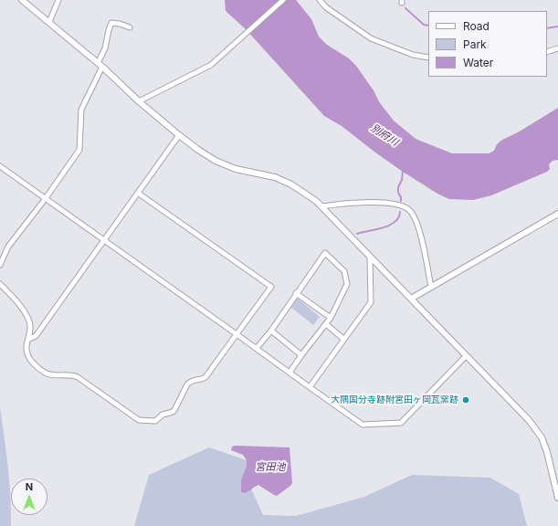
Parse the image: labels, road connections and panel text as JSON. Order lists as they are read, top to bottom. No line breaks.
{"water":["別府川","宮田池"],"places":["大隅国分寺跡附宮田ヶ岡瓦窯跡"],"legend":["Road","Park","Water"],"north":"top"}
